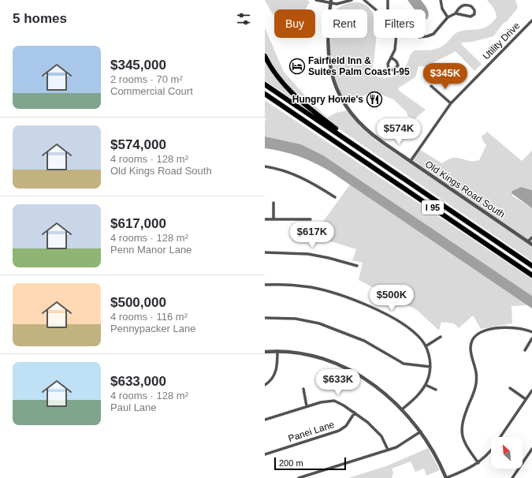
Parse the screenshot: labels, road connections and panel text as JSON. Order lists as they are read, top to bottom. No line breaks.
{"streets":{"highway":["I 95"],"street":["Utility Drive","Old Kings Road South","Panei Lane"]},"crossings":[["Utility Drive","Old Kings Road South"]],"places":{"hotel":["Fairfield Inn & Suites Palm Coast I-95"],"restaurant":["Hungry Howie's"]},"scale_bar":"200 m","north":"top left","page":{"heading":"5 homes","chip":["Buy","Rent","Filters"],"list":[{"name":"$345,000","note":"2 rooms · 70 m² · Commercial Court"},{"name":"$574,000","note":"4 rooms · 128 m² · Old Kings Road South"},{"name":"$617,000","note":"4 rooms · 128 m² · Penn Manor Lane"},{"name":"$500,000","note":"4 rooms · 116 m² · Pennypacker Lane"},{"name":"$633,000","note":"4 rooms · 128 m² · Paul Lane"}],"price":["$345K","$574K","$617K","$500K","$633K"],"scale":"200 m"}}
